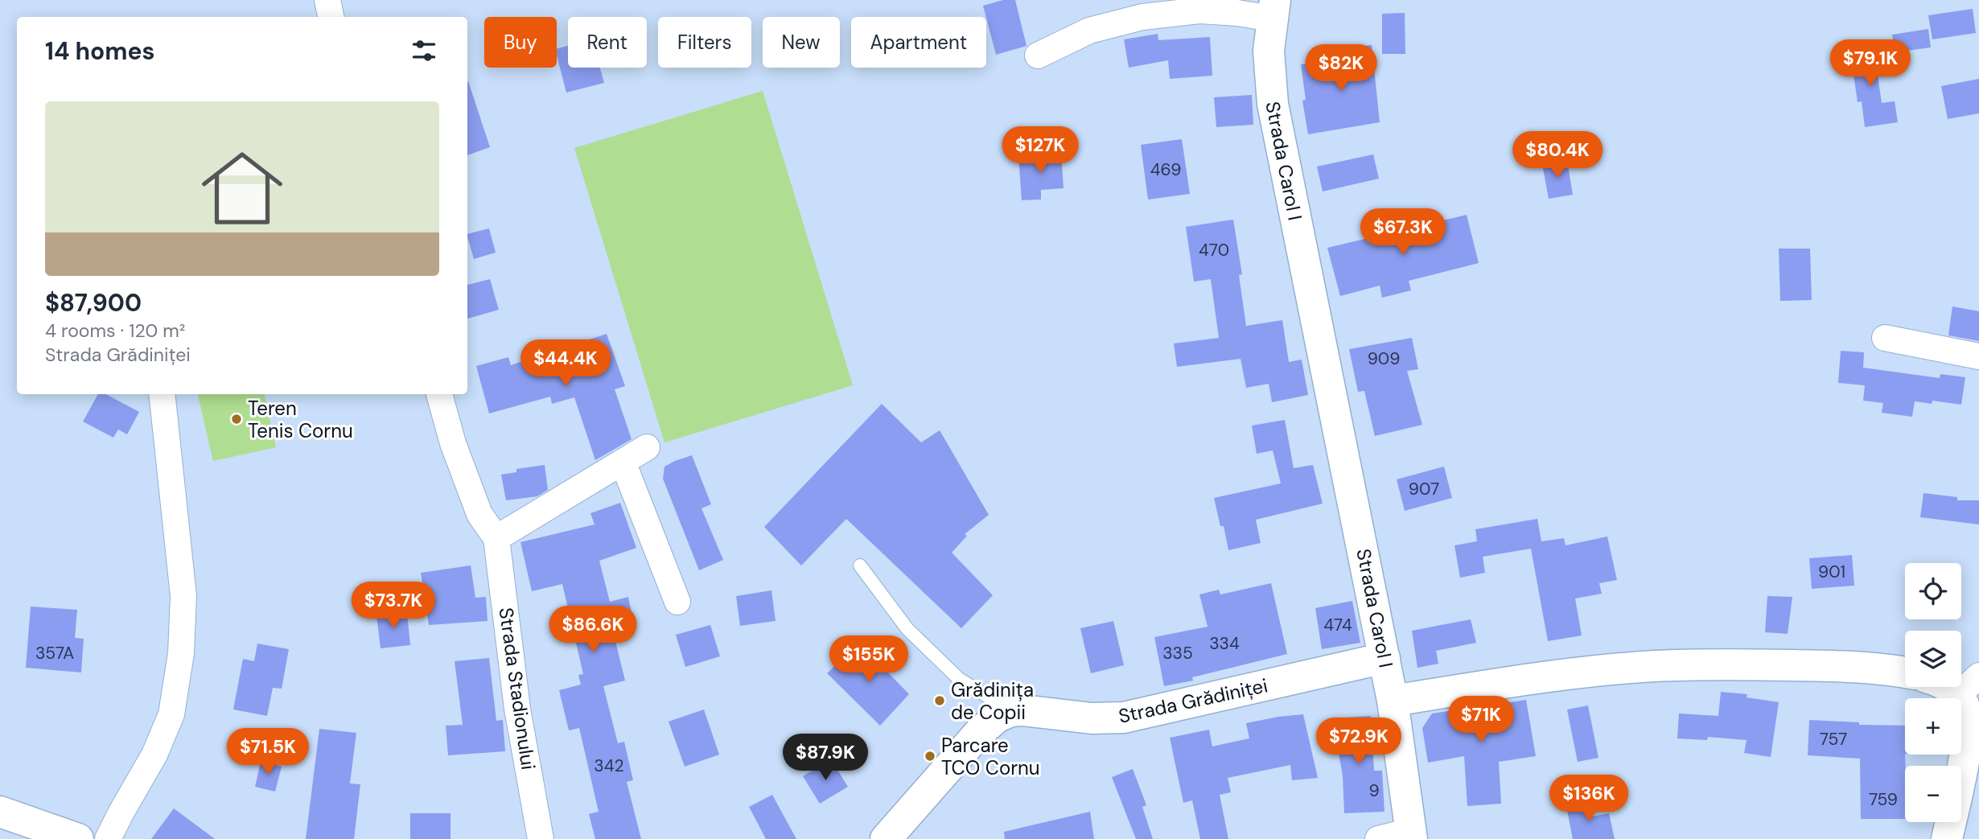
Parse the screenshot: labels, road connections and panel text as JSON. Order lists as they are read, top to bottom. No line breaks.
{"streets":{"main road":["Strada Carol I","Strada Grădiniței"],"street":["Strada Stadionului"]},"crossings":[["Strada Carol I","Strada Grădiniței"]],"places":["Teren Tenis Cornu","Grădinița de Copii","Parcare TCO Cornu"],"house_numbers":["469","470","909","907","901","474","334","357A","335","757","342","9","759"],"page":{"chip":["Buy","Rent","Filters","New","Apartment"],"heading":"14 homes","price":["$79.1K","$82K","$127K","$80.4K","$67.3K","$44.4K","$73.7K","$86.6K","$155K","$71K","$72.9K","$71.5K","$87.9K","$136K"],"list":[{"name":"$87,900","note":"4 rooms · 120 m² · Strada Grădiniței"}],"map_buttons":["+","−"]}}
